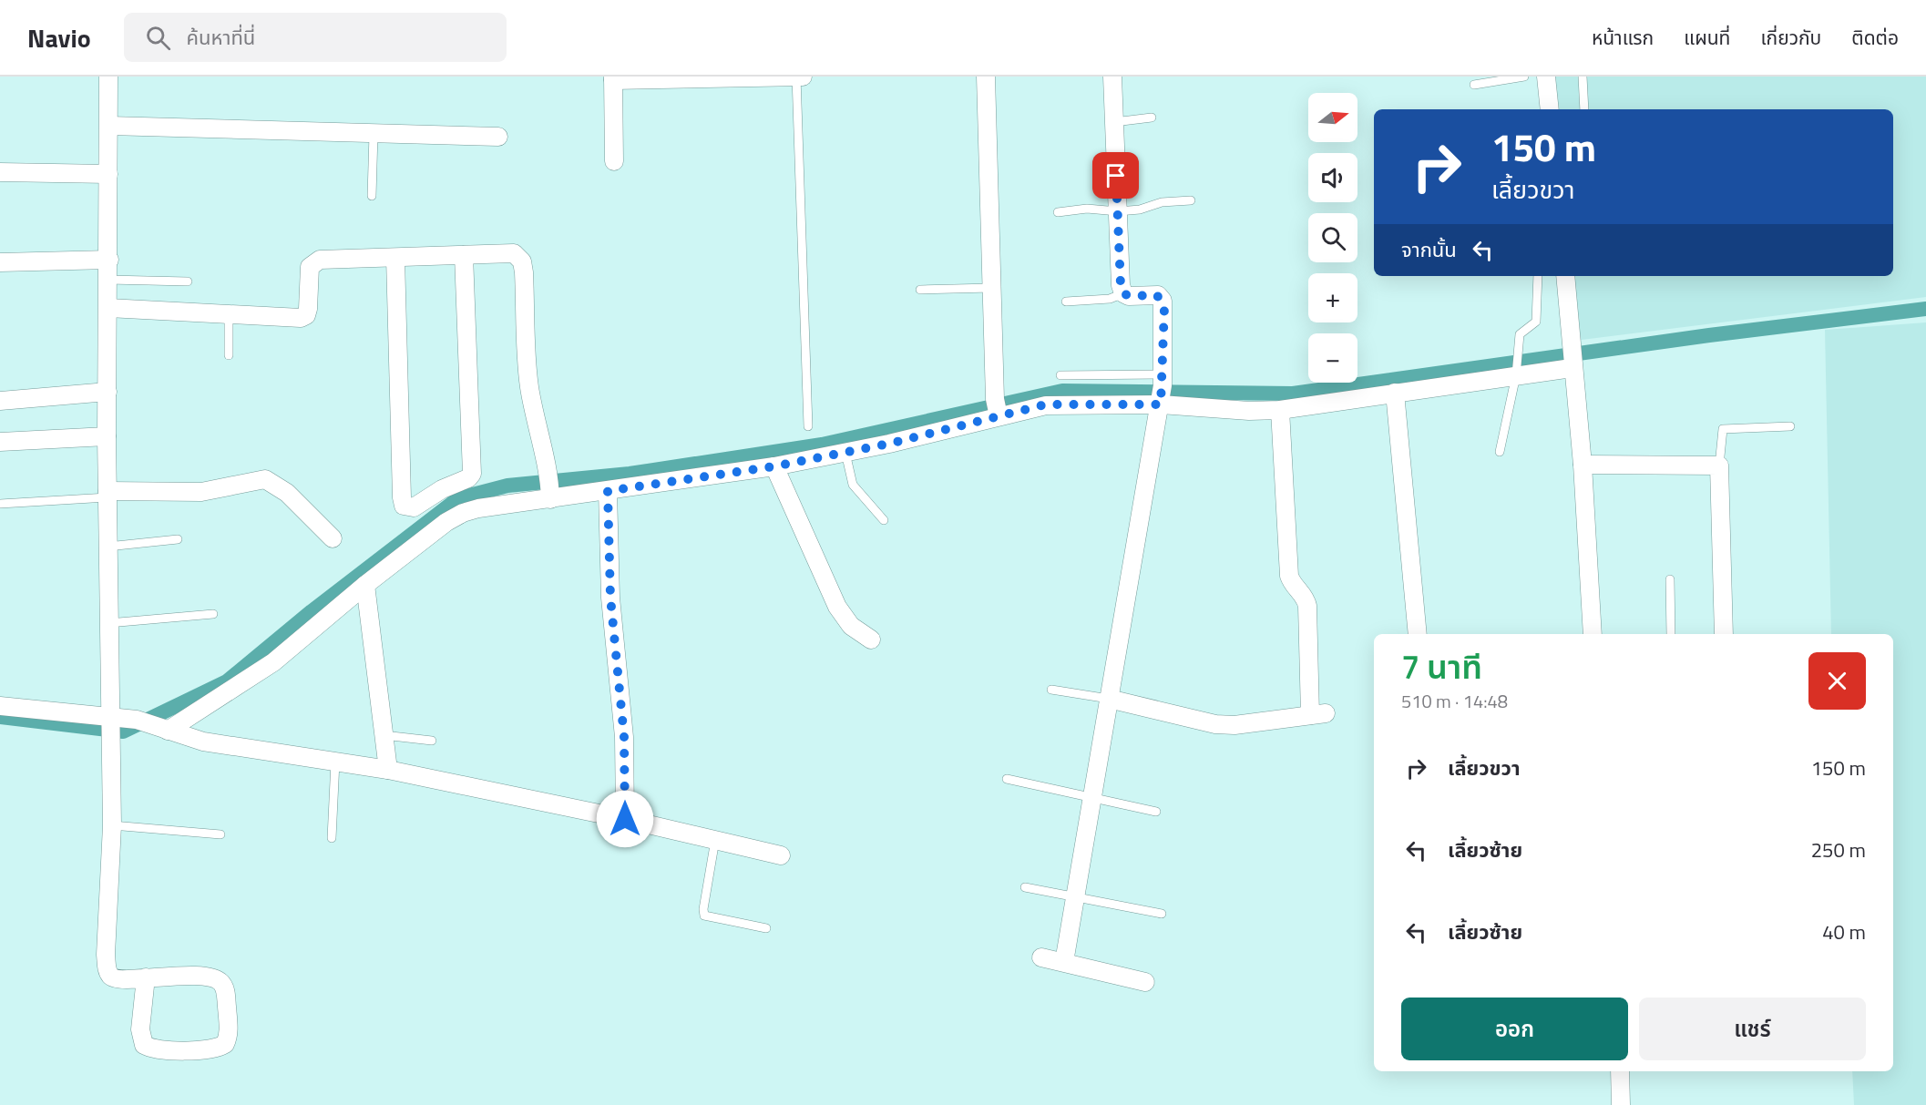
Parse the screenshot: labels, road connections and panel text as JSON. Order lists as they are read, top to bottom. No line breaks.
{"north":"right","page":{"header":"Navio","search":"ค้นหาที่นี่","nav":["หน้าแรก","แผนที่","เกี่ยวกับ","ติดต่อ"],"map_buttons":["+","−"],"turn":["150 m","เลี้ยวขวา"],"then":"จากนั้น","heading":["7 นาที","510 m · 14:48"],"list":[{"name":"เลี้ยวขวา","value":"150 m"},{"name":"เลี้ยวซ้าย","value":"250 m"},{"name":"เลี้ยวซ้าย","value":"40 m"}],"buttons":["ออก","แชร์"]}}
